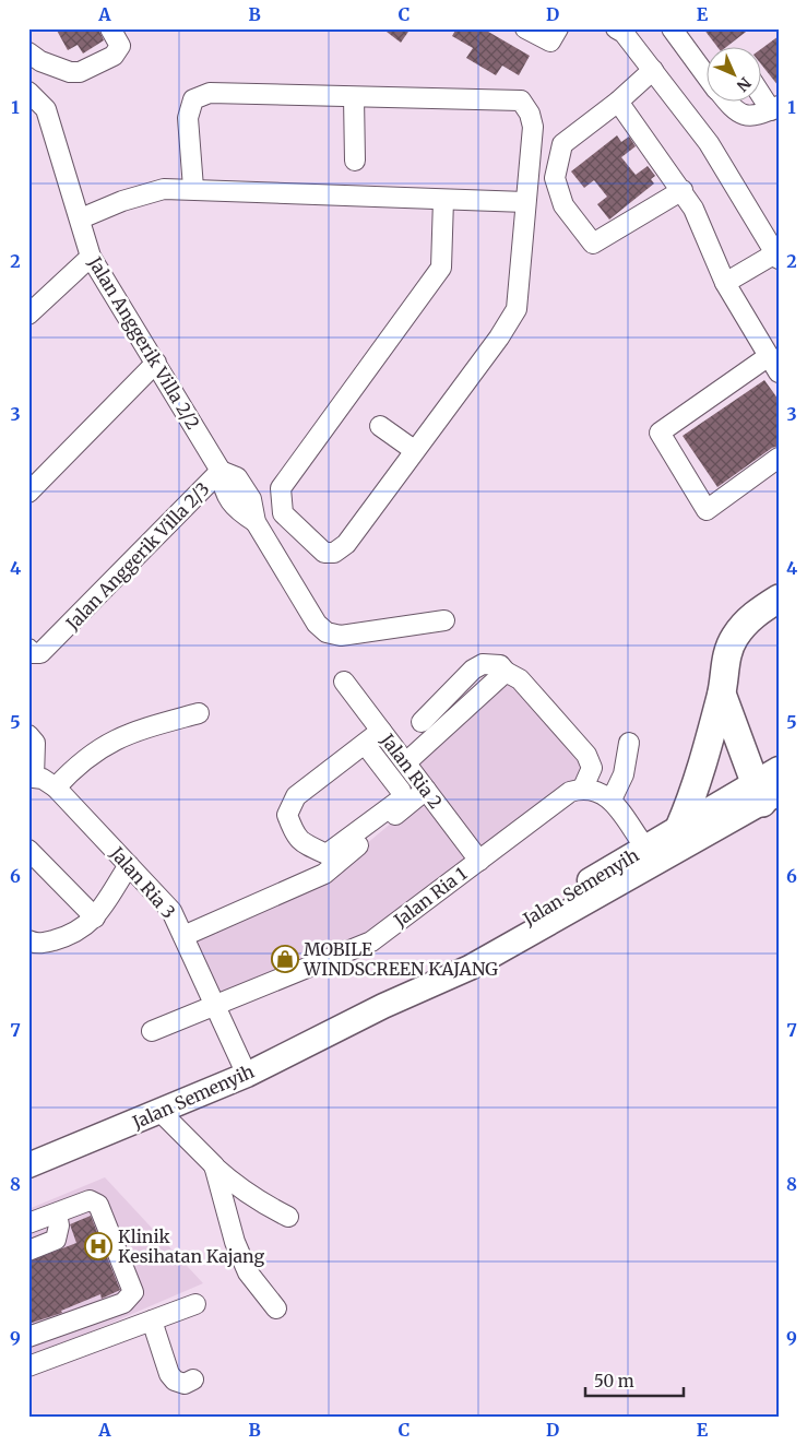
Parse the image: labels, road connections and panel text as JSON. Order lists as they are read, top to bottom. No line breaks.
{"streets":{"main road":["Jalan Semenyih"],"street":["Jalan Anggerik Villa 2/2","Jalan Anggerik Villa 2/3","Jalan Ria 2","Jalan Ria 3","Jalan Ria 1"]},"crossings":[["Jalan Anggerik Villa 2/2","Jalan Anggerik Villa 2/3"],["Jalan Ria 2","Jalan Ria 1"],["Jalan Ria 3","Jalan Semenyih"],["Jalan Ria 3","Jalan Ria 1"]],"places":{"shop":["MOBILE WINDSCREEN KAJANG"],"hospital":["Klinik Kesihatan Kajang"]},"scale_bar":"50 m","north":"bottom right","grid":{"columns":["A","B","C","D","E"],"rows":["1","2","3","4","5","6","7","8","9"]}}
